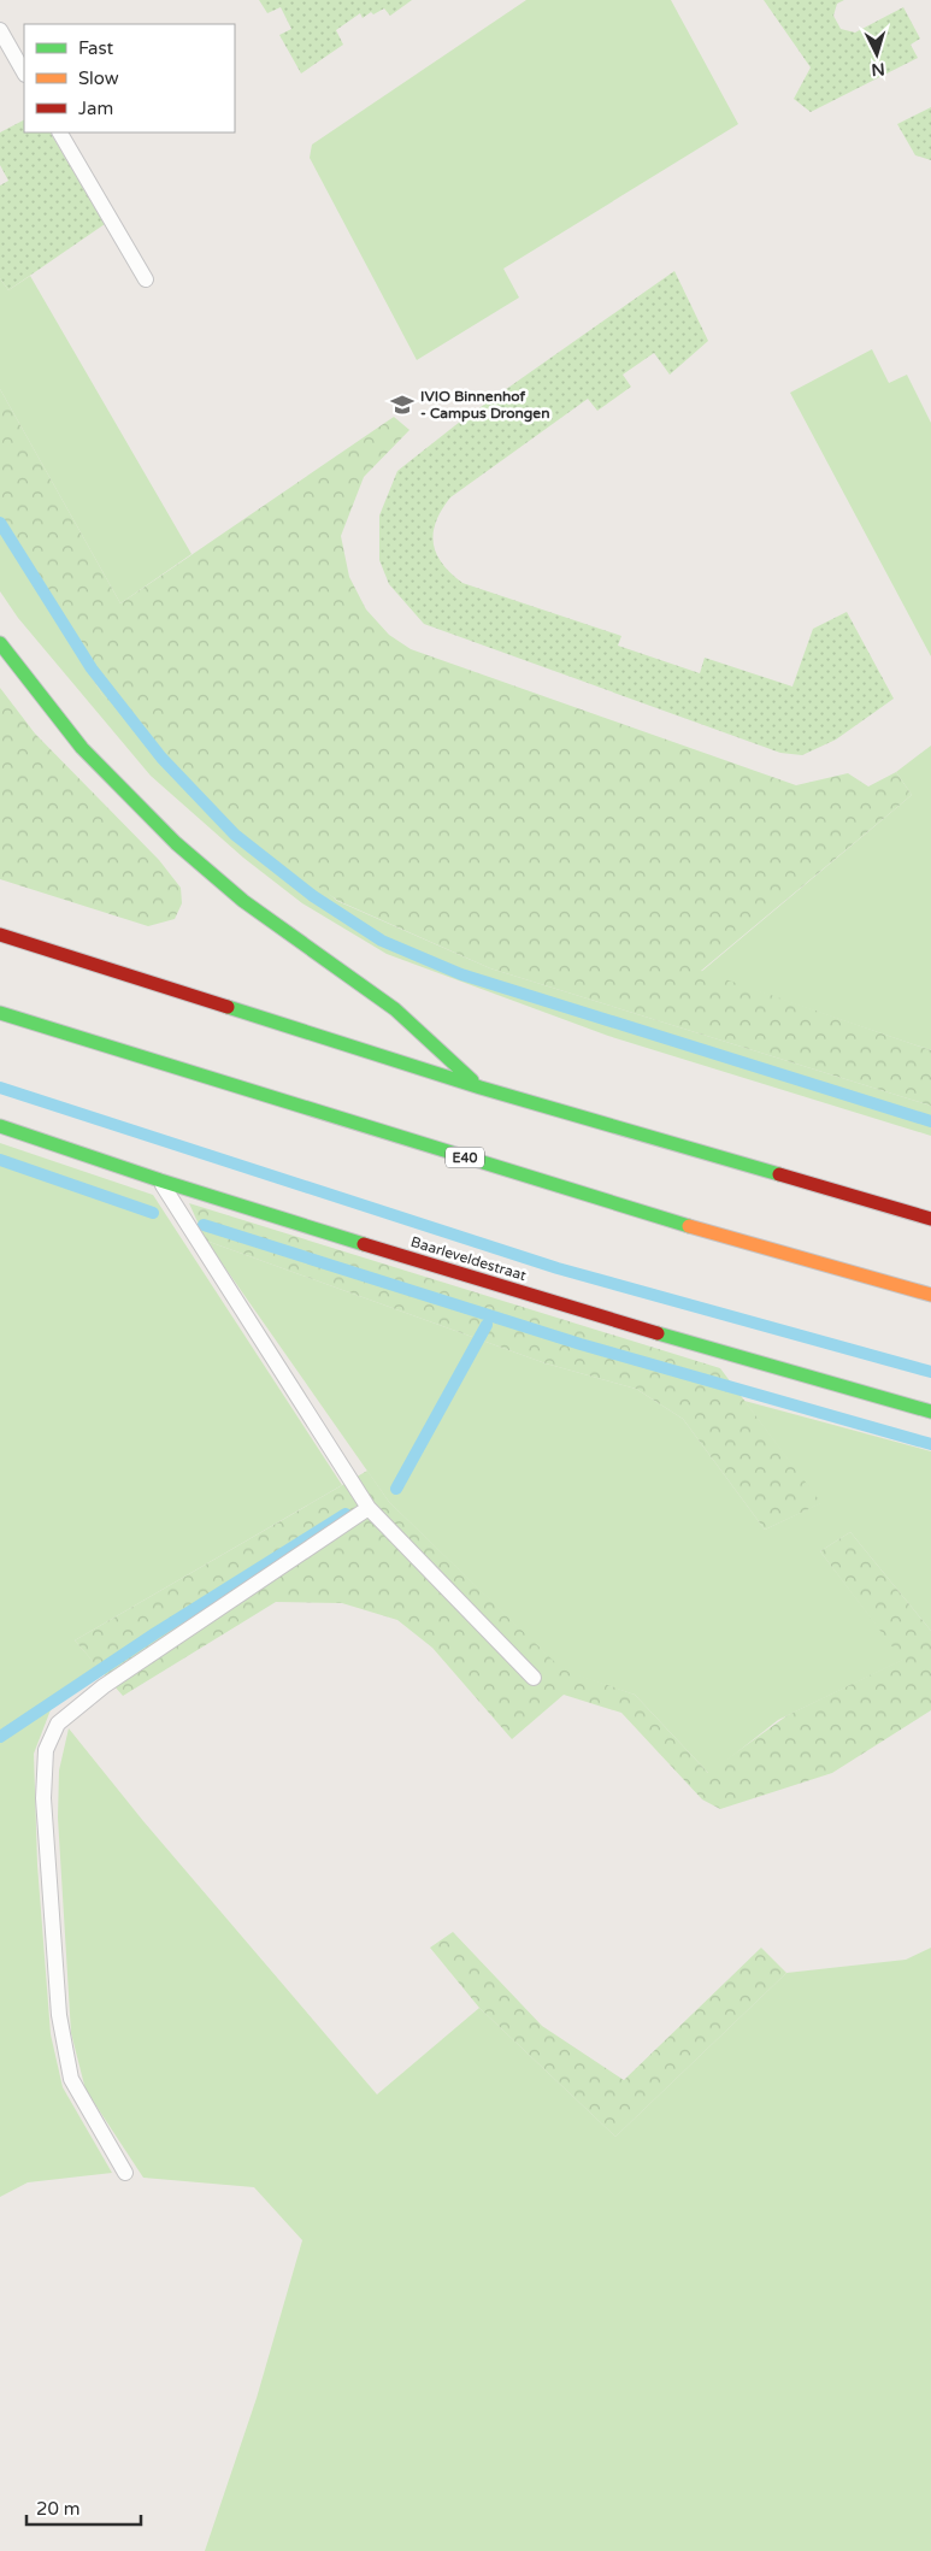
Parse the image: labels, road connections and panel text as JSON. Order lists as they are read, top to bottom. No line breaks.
{"streets":{"main road":["E40","Baarleveldestraat"]},"places":{"school or university":["IVIO Binnenhof - Campus Drongen"]},"legend":["Fast","Slow","Jam"],"scale_bar":"20 m","north":"bottom"}
